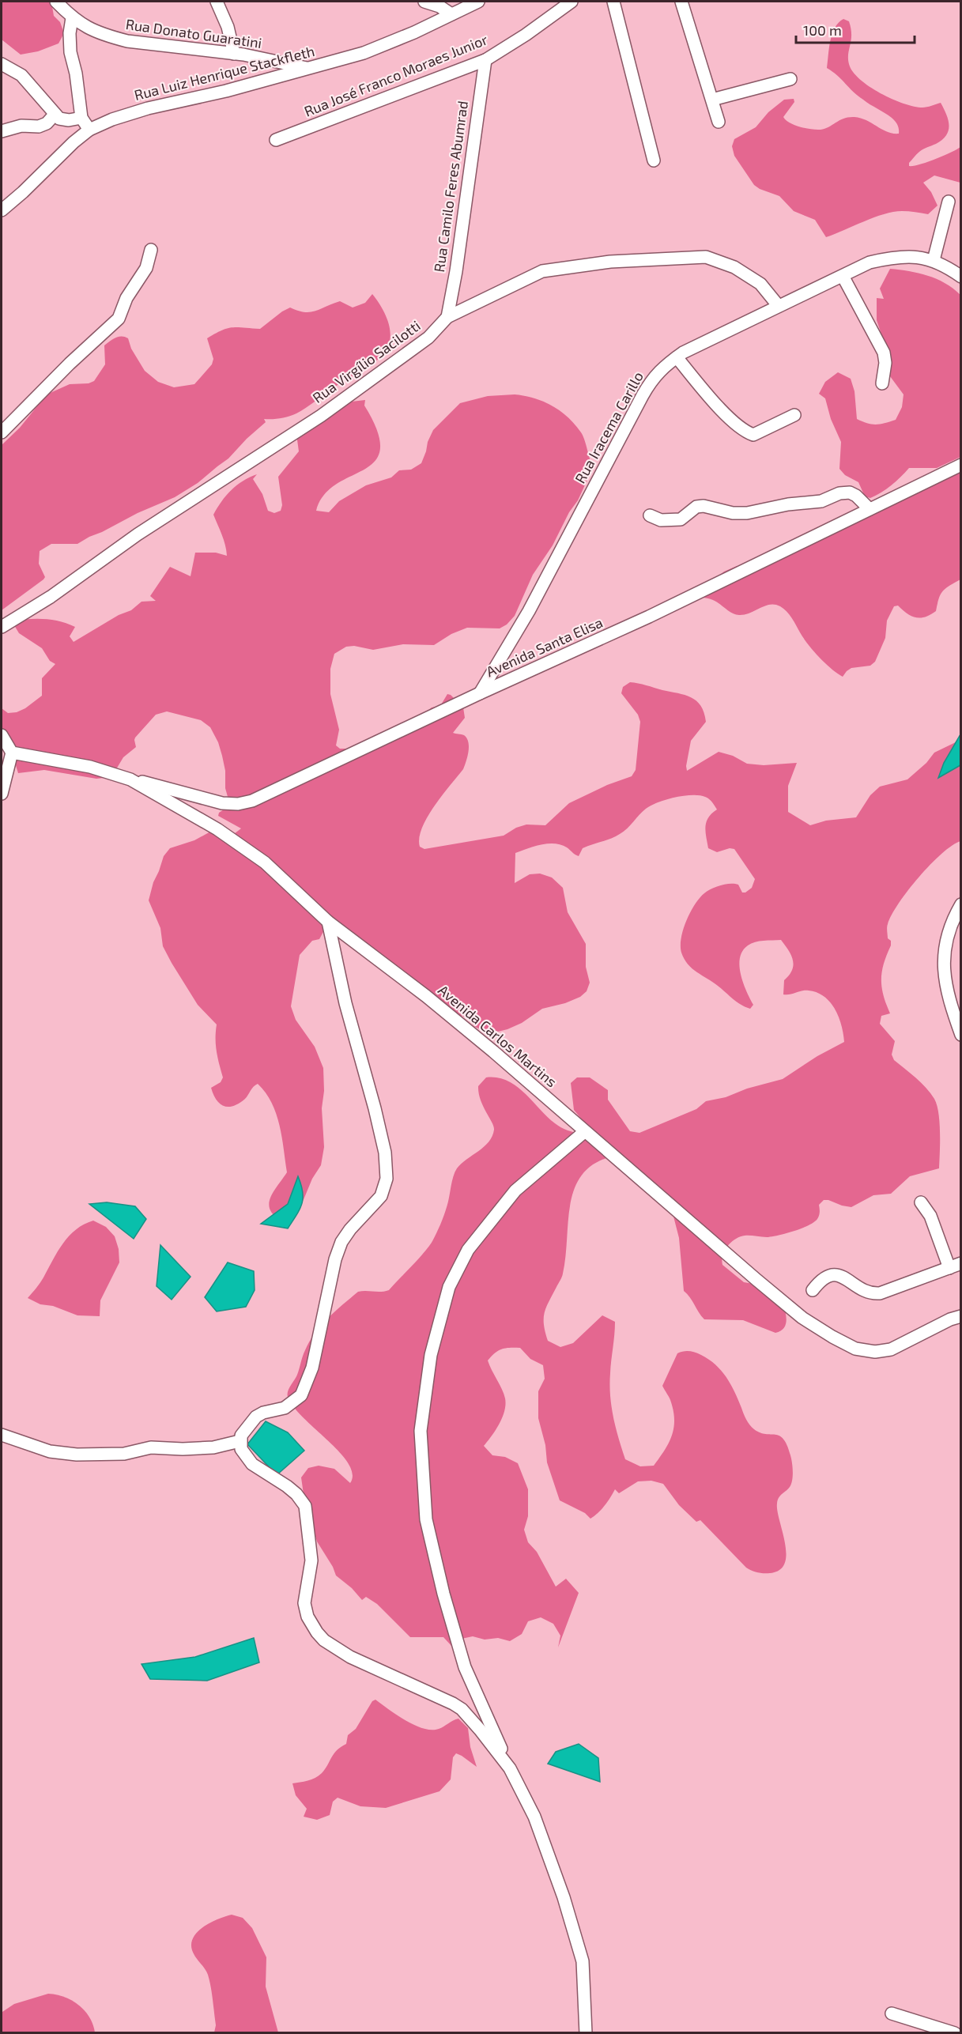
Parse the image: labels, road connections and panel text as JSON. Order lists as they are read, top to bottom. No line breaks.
{"streets":{"street":["Rua Donato Guaratini","Rua Luiz Henrique Stackfleth","Rua José Franco Moraes Junior","Rua Camilo Feres Abumrad","Rua Virgílio Sacilotti","Rua Iracema Carillo","Avenida Santa Elisa","Avenida Carlos Martins"]},"crossings":[["Rua Donato Guaratini","Rua Luiz Henrique Stackfleth"],["Rua José Franco Moraes Junior","Rua Camilo Feres Abumrad"],["Rua Camilo Feres Abumrad","Rua Virgílio Sacilotti"],["Rua Virgílio Sacilotti","Rua Iracema Carillo"],["Rua Iracema Carillo","Avenida Santa Elisa"],["Avenida Santa Elisa","Avenida Carlos Martins"]],"scale_bar":"100 m"}
